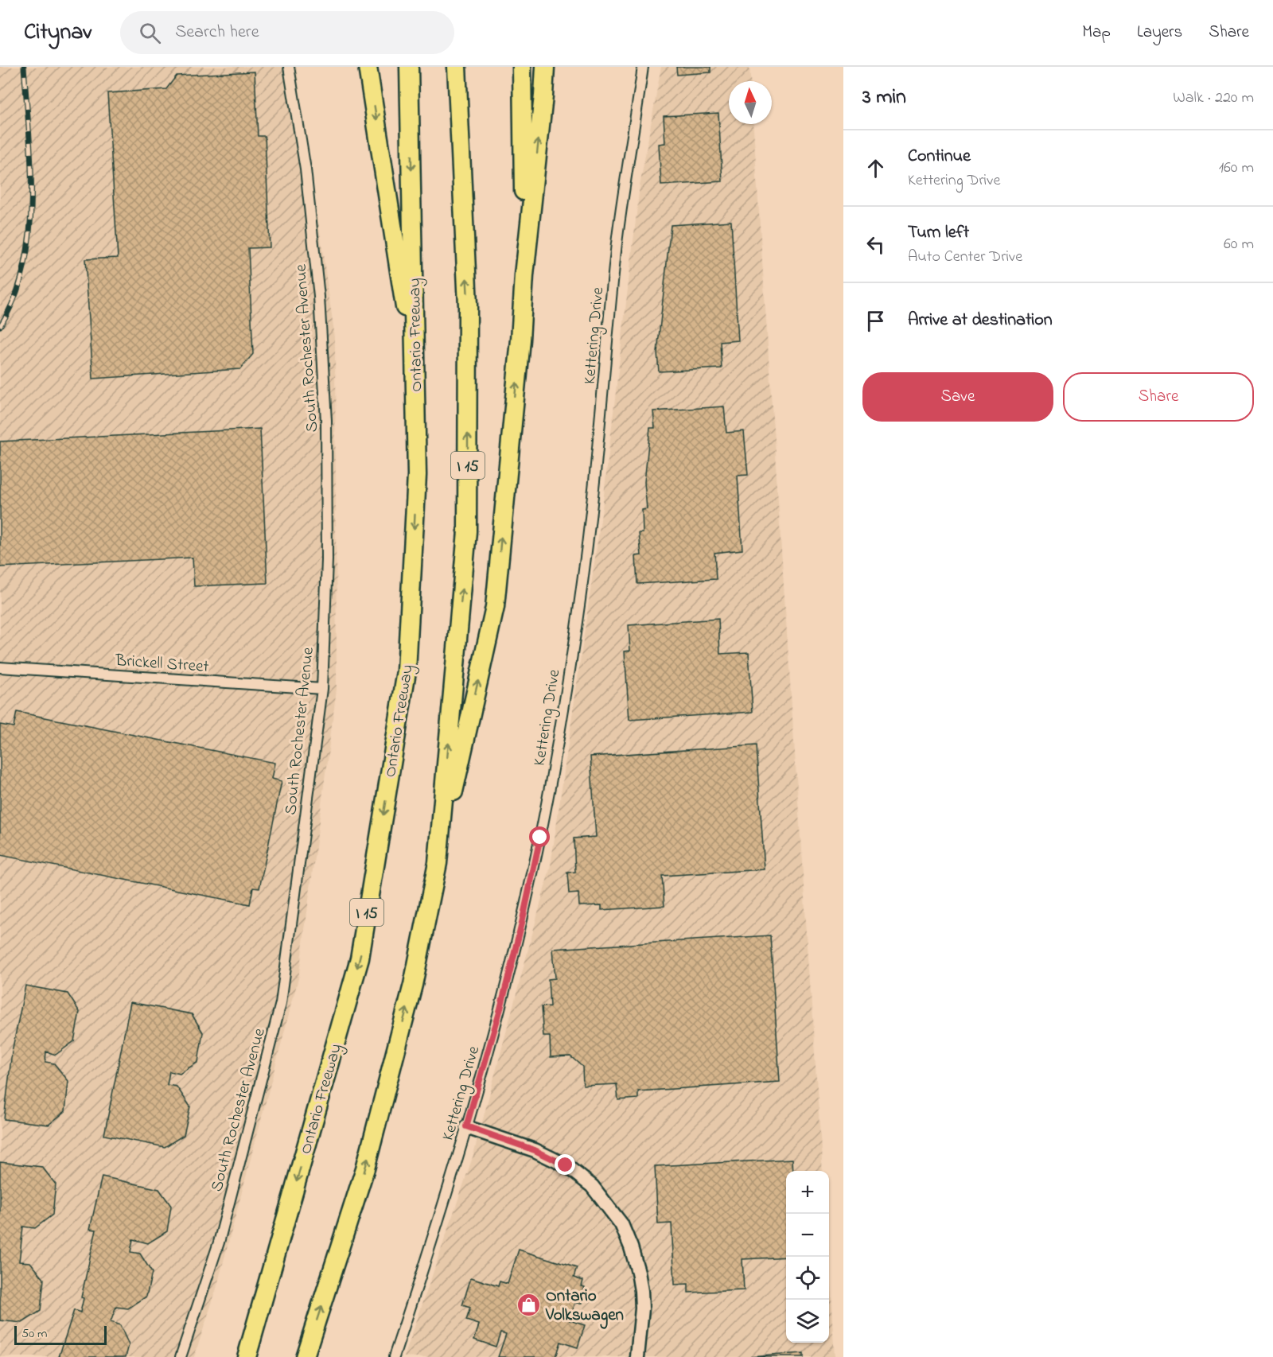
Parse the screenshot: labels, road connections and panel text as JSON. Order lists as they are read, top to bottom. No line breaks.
{"streets":{"highway":["Ontario Freeway","I 15"],"street":["Kettering Drive","South Rochester Avenue","Brickell Street"]},"crossings":[["South Rochester Avenue","Brickell Street"]],"places":{"shop":["Ontario Volkswagen"]},"scale_bar":"50 m","north":"top","page":{"header":"Citynav","search":"Search here","nav":["Map","Layers","Share"],"heading":["3 min","Walk · 220 m"],"list":[["Continue","Kettering Drive","160 m"],["Turn left","Auto Center Drive","60 m"],"Arrive at destination"],"buttons":["Save","Share"],"map_buttons":["+","−"],"scale":"50 m"}}
